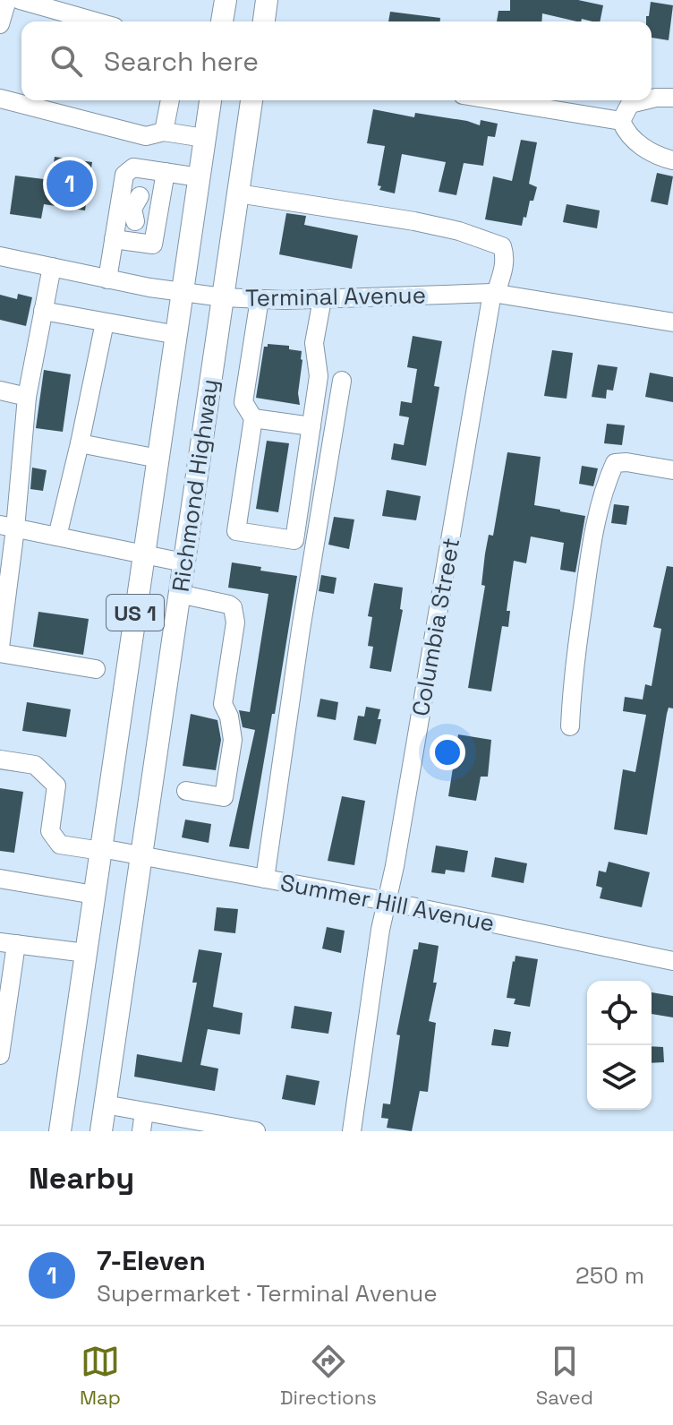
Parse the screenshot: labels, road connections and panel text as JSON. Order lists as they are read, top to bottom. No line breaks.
{"streets":{"main road":["Richmond Highway","US 1"],"street":["Terminal Avenue","Columbia Street","Summer Hill Avenue"]},"crossings":[["Terminal Avenue","Richmond Highway"],["Terminal Avenue","Columbia Street"],["Richmond Highway","Columbia Street"],["Richmond Highway","Summer Hill Avenue"],["Columbia Street","Summer Hill Avenue"]],"page":{"search":"Search here","pins":"1","heading":"Nearby","list":[{"mark":"1","name":"7-Eleven","note":"Supermarket · Terminal Avenue","value":"250 m"}],"nav":["Map","Directions","Saved"]}}
